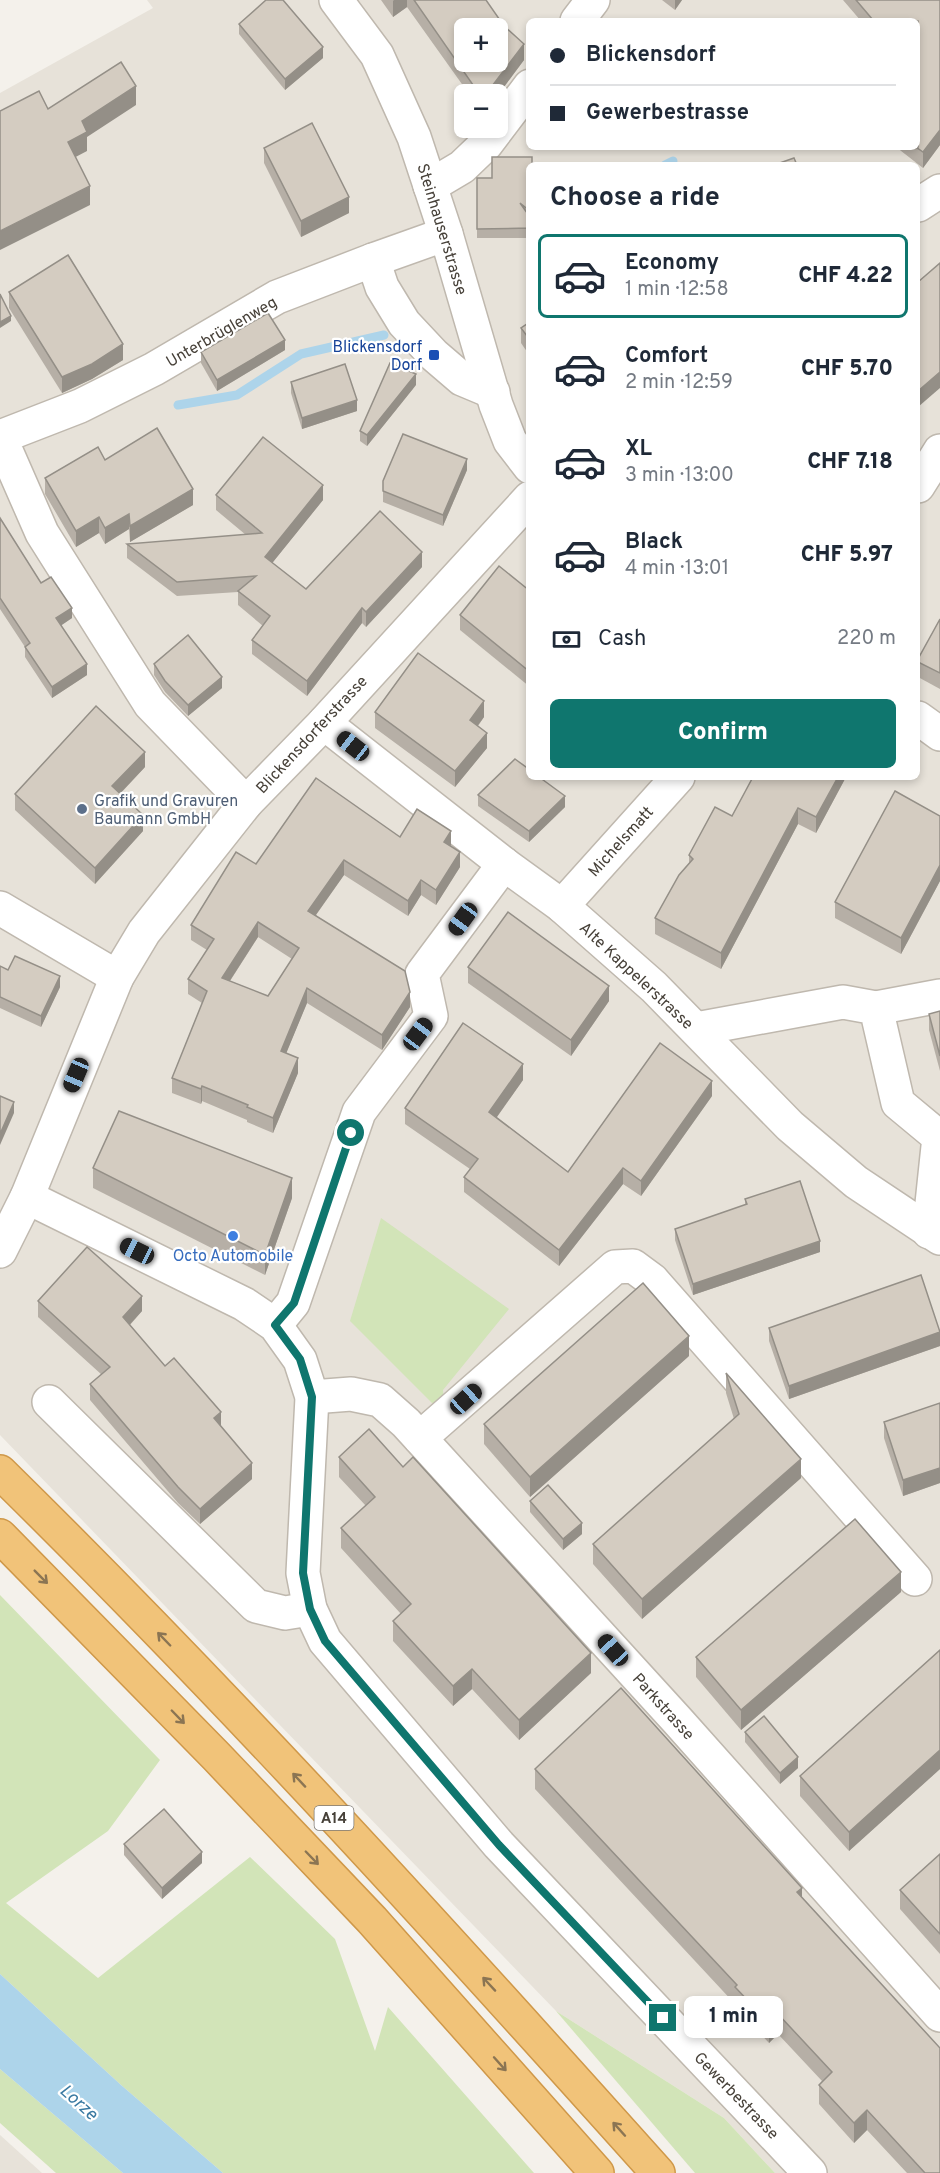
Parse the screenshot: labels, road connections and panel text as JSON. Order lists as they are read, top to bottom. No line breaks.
{"streets":{"highway":["A14"],"street":["Steinhauserstrasse","Unterbrüglenweg","Blickensdorferstrasse","Michelsmatt","Alte Kappelerstrasse","Parkstrasse","Gewerbestrasse"]},"crossings":[["Steinhauserstrasse","Unterbrüglenweg"],["Unterbrüglenweg","Blickensdorferstrasse"],["Blickensdorferstrasse","Alte Kappelerstrasse"],["Blickensdorferstrasse","Gewerbestrasse"],["Michelsmatt","Alte Kappelerstrasse"],["Parkstrasse","Gewerbestrasse"]],"water":["Lorze"],"places":{"transit":["Blickensdorf Dorf"],"other":["Grafik und Gravuren Baumann GmbH","Octo Automobile"]},"page":{"map_buttons":["+","−"],"banner":["Blickensdorf","Gewerbestrasse"],"heading":"Choose a ride","list":[{"name":"Economy","note":"1 min · 12:58","value":"CHF 4.22"},{"name":"Comfort","note":"2 min · 12:59","value":"CHF 5.70"},{"name":"XL","note":"3 min · 13:00","value":"CHF 7.18"},{"name":"Black","note":"4 min · 13:01","value":"CHF 5.97"}],"pay":["Cash","220 m"],"buttons":"Confirm","bubble":"1 min"}}
